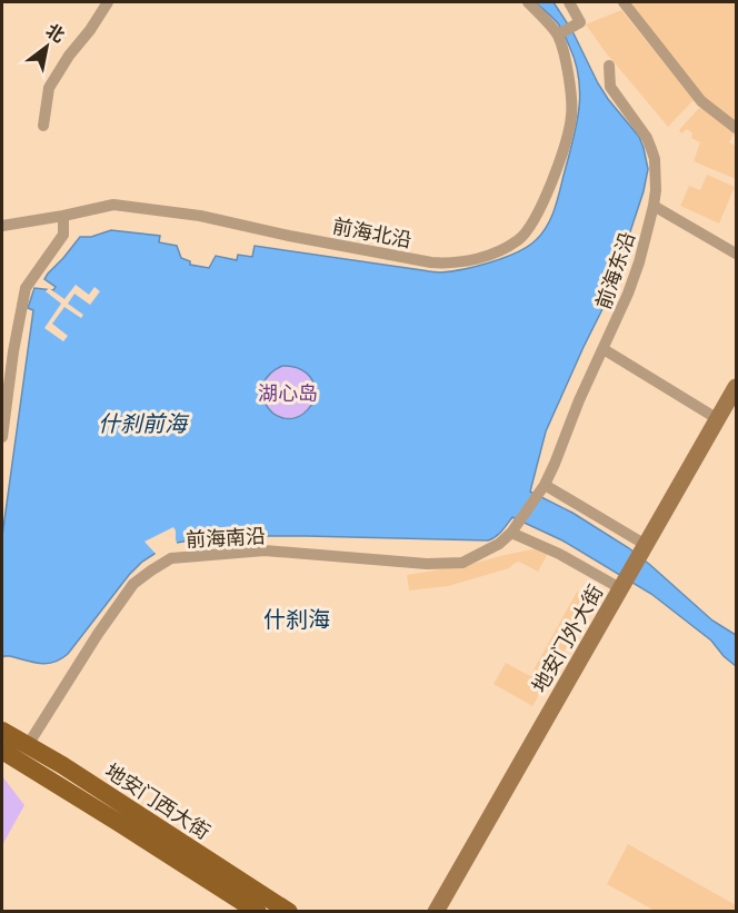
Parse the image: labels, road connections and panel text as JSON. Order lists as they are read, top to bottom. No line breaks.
{"streets":{"main road":["地安门外大街","地安门西大街"],"street":["前海北沿","前海东沿","前海南沿"]},"crossings":[["前海东沿","前海南沿"],["前海南沿","地安门西大街"]],"districts":["什刹海"],"water":["什刹前海"],"parks":["湖心岛"],"north":"top right"}
